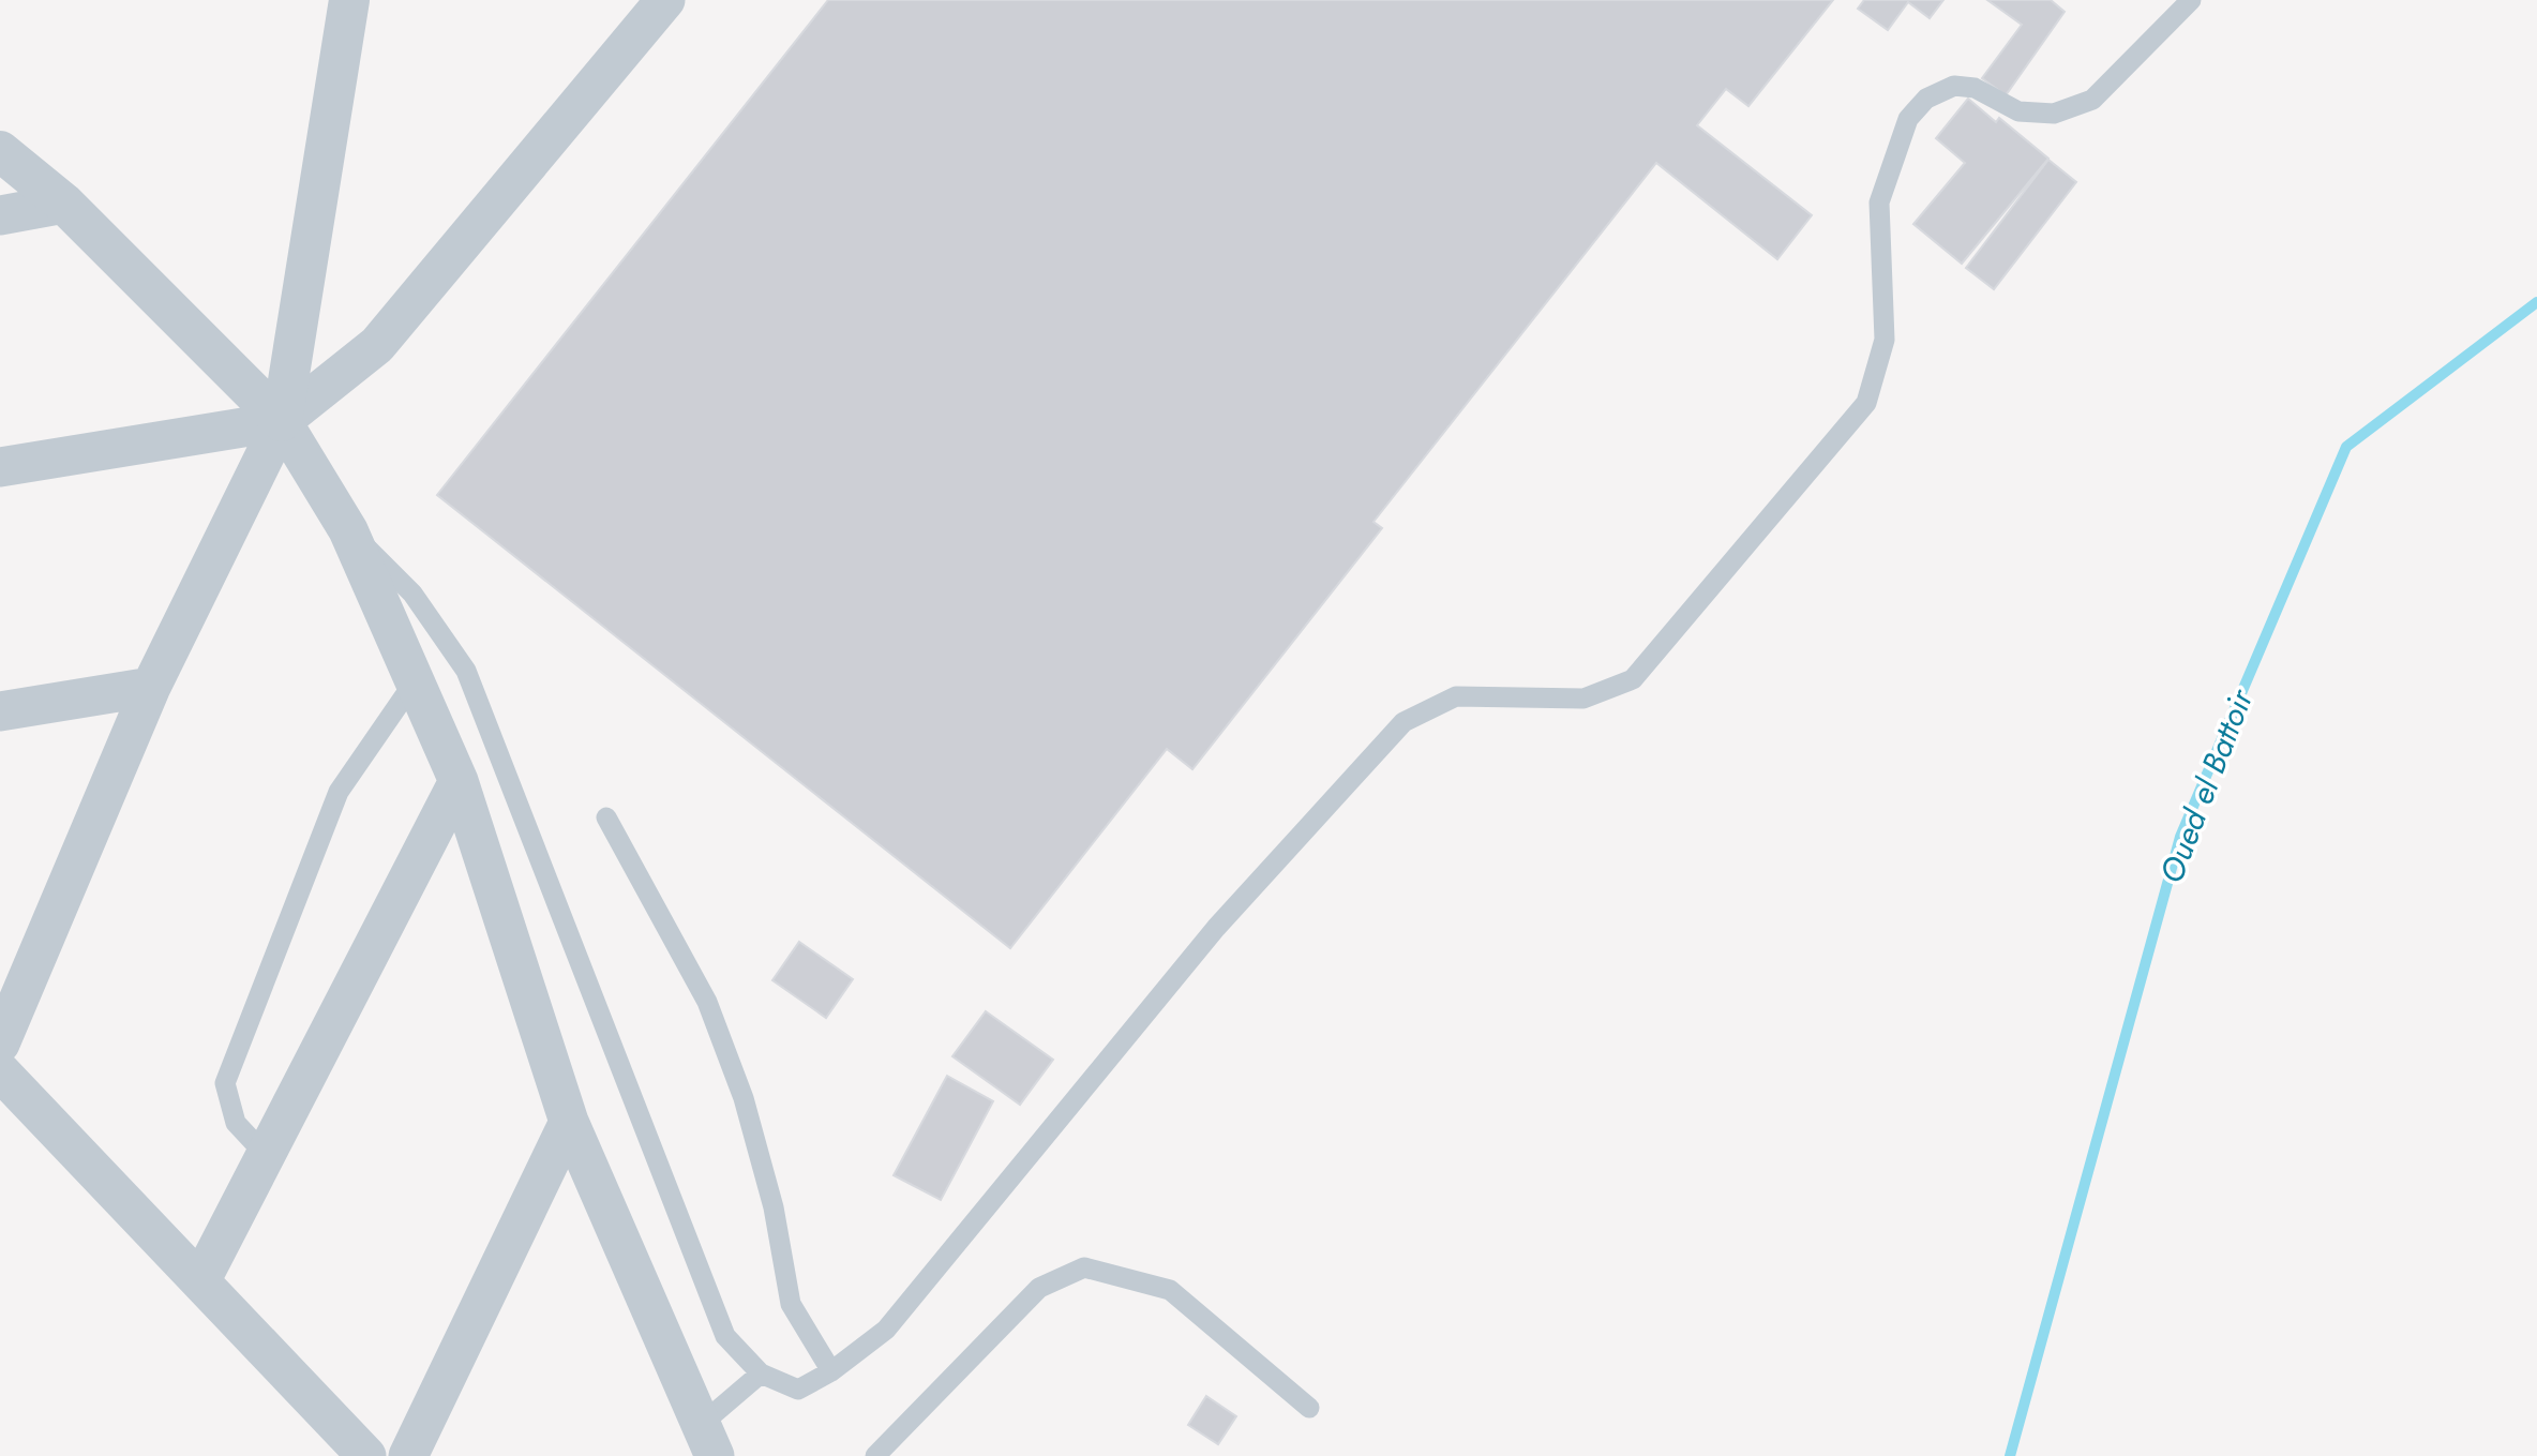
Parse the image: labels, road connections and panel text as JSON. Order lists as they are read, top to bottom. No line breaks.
{"water":["Oued el Battoir"]}
